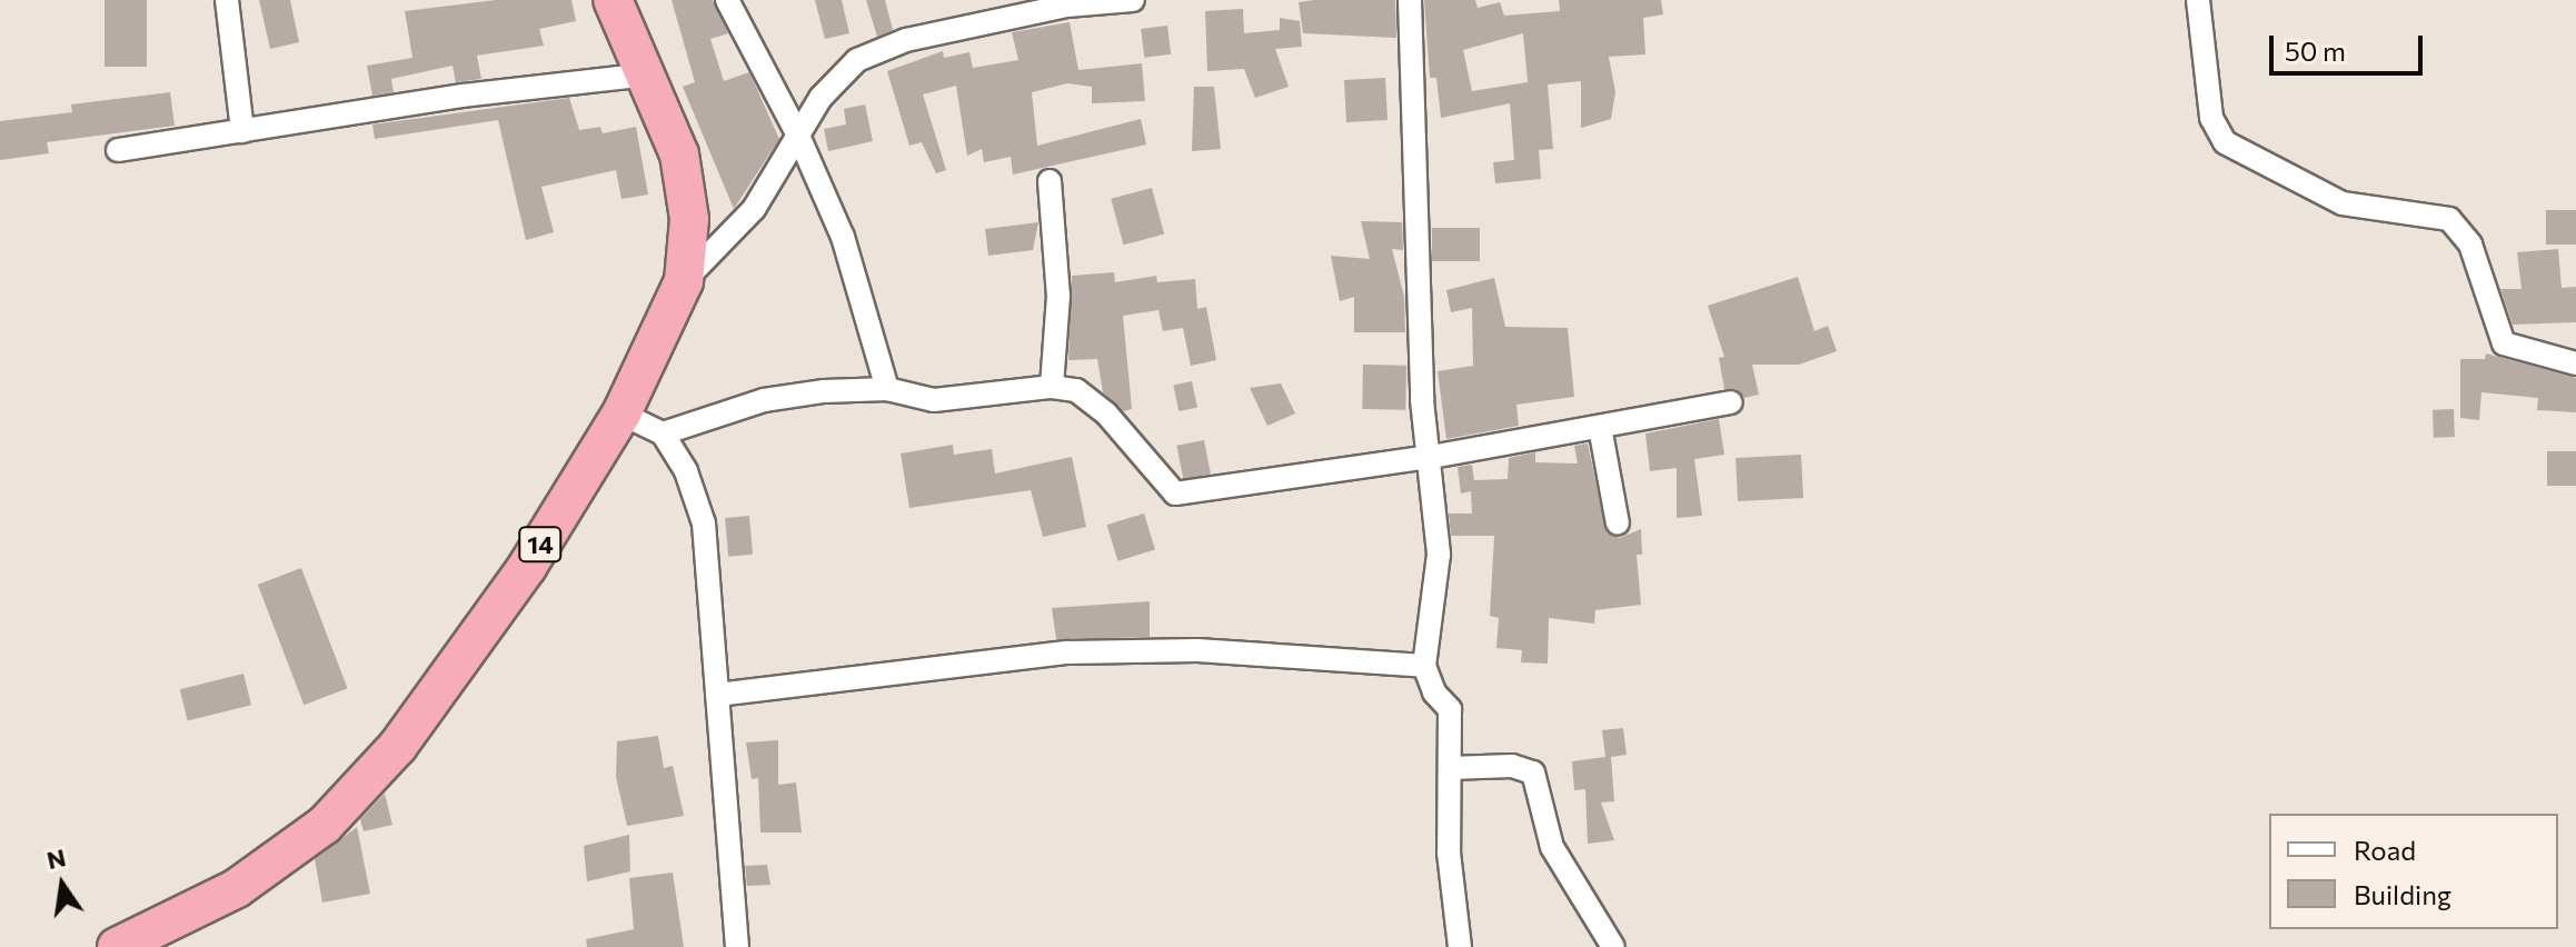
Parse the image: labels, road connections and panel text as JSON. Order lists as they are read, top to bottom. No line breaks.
{"streets":{"highway":["14"]},"legend":["Road","Building"],"scale_bar":"50 m","north":"top"}
